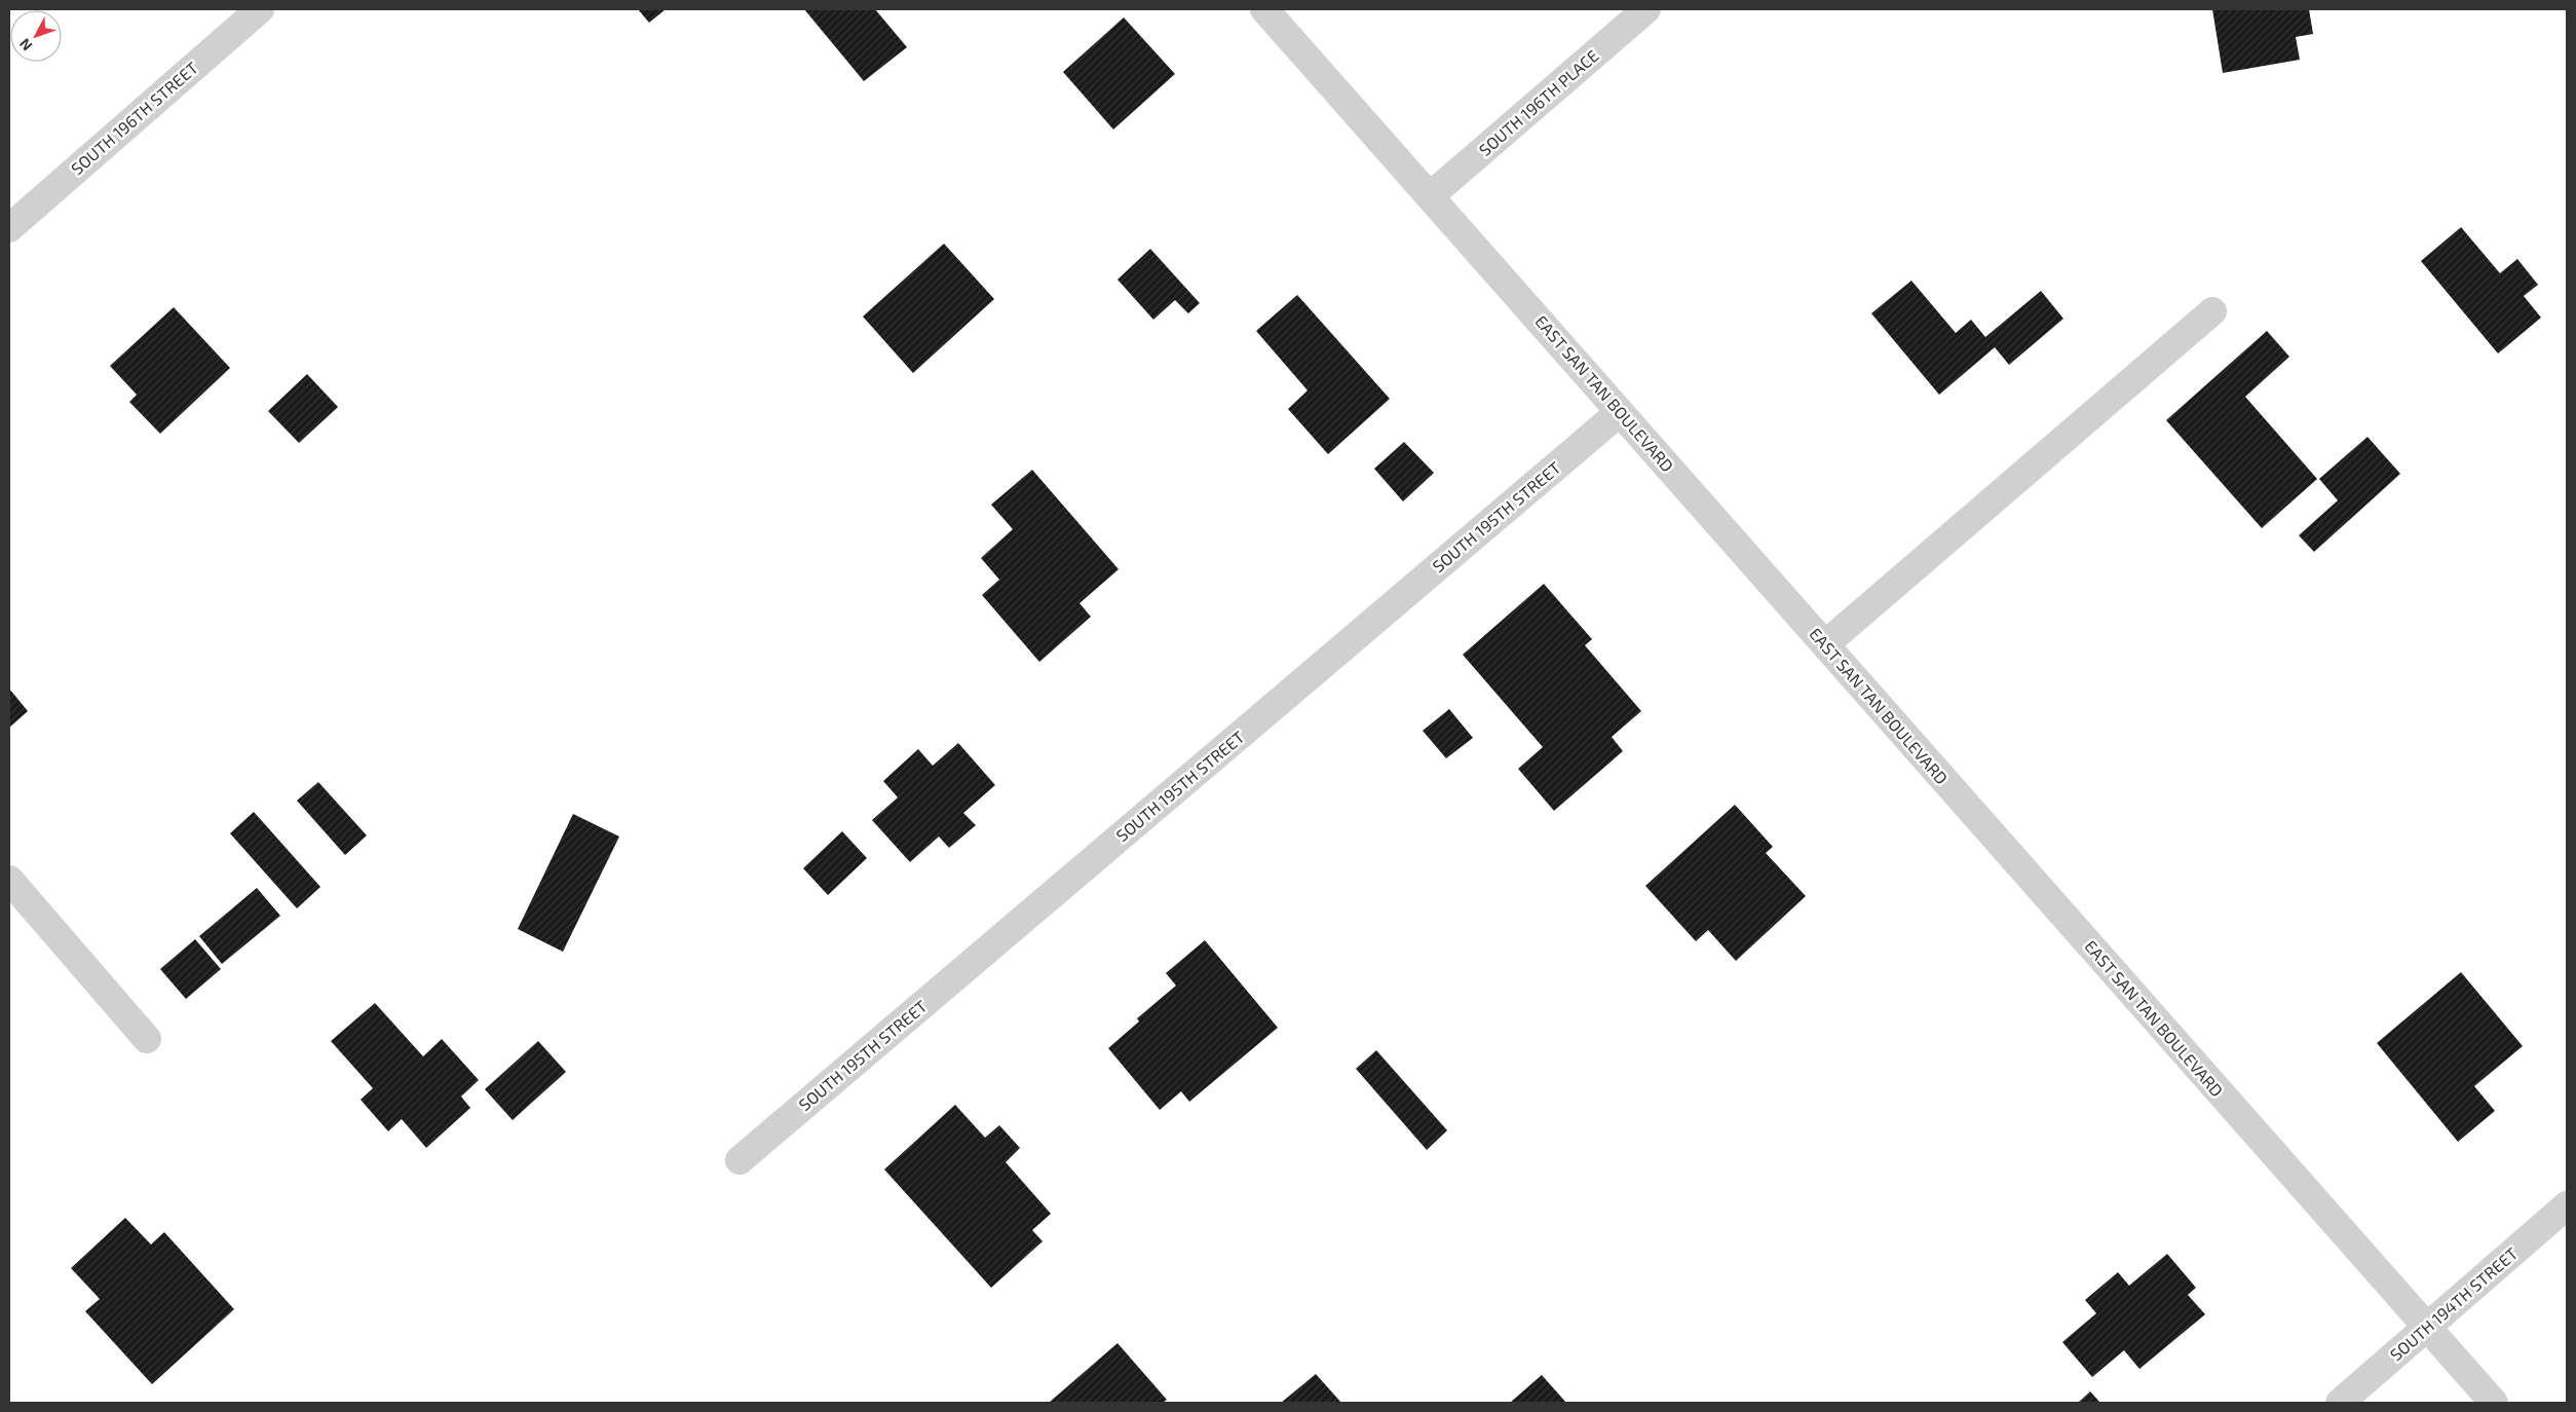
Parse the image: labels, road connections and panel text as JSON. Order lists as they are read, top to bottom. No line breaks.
{"streets":{"street":["SOUTH 196TH PLACE","SOUTH 196TH STREET","EAST SAN TAN BOULEVARD","SOUTH 195TH STREET","SOUTH 194TH STREET"]},"crossings":[["SOUTH 196TH PLACE","EAST SAN TAN BOULEVARD"],["EAST SAN TAN BOULEVARD","SOUTH 195TH STREET"],["EAST SAN TAN BOULEVARD","SOUTH 194TH STREET"]],"north":"bottom left"}
